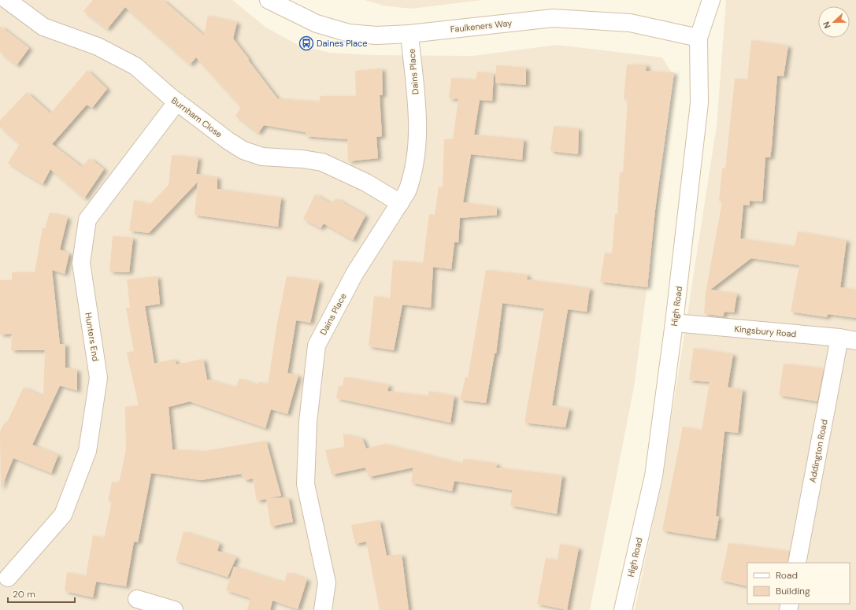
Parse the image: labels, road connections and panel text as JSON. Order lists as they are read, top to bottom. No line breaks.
{"streets":{"street":["Faulkeners Way","Dains Place","Burnham Close","High Road","Kingsbury Road","Hunters End","Addington Road"]},"crossings":[["Faulkeners Way","Dains Place"],["Faulkeners Way","High Road"],["Dains Place","Burnham Close"],["Burnham Close","Hunters End"],["High Road","Kingsbury Road"],["Kingsbury Road","Addington Road"]],"places":{"bus stop":["Daines Place"]},"legend":["Road","Building"],"scale_bar":"20 m","north":"left"}
